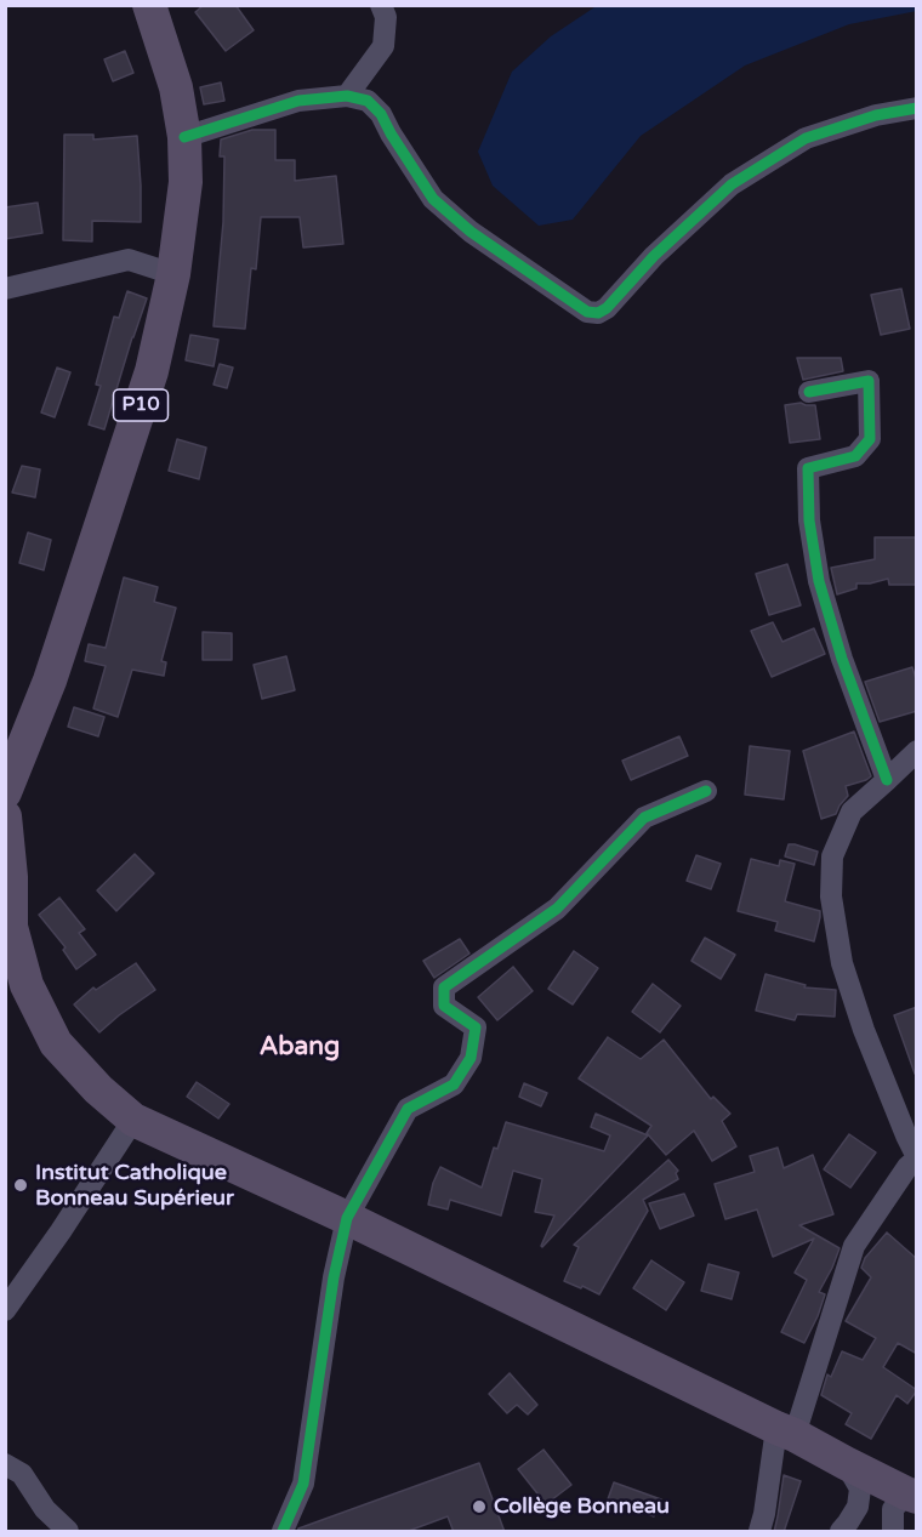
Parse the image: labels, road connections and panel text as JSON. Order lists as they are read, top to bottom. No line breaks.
{"streets":{"main road":["P10"]},"districts":["Abang"],"places":["Institut Catholique Bonneau Supérieur","Collège Bonneau"]}
